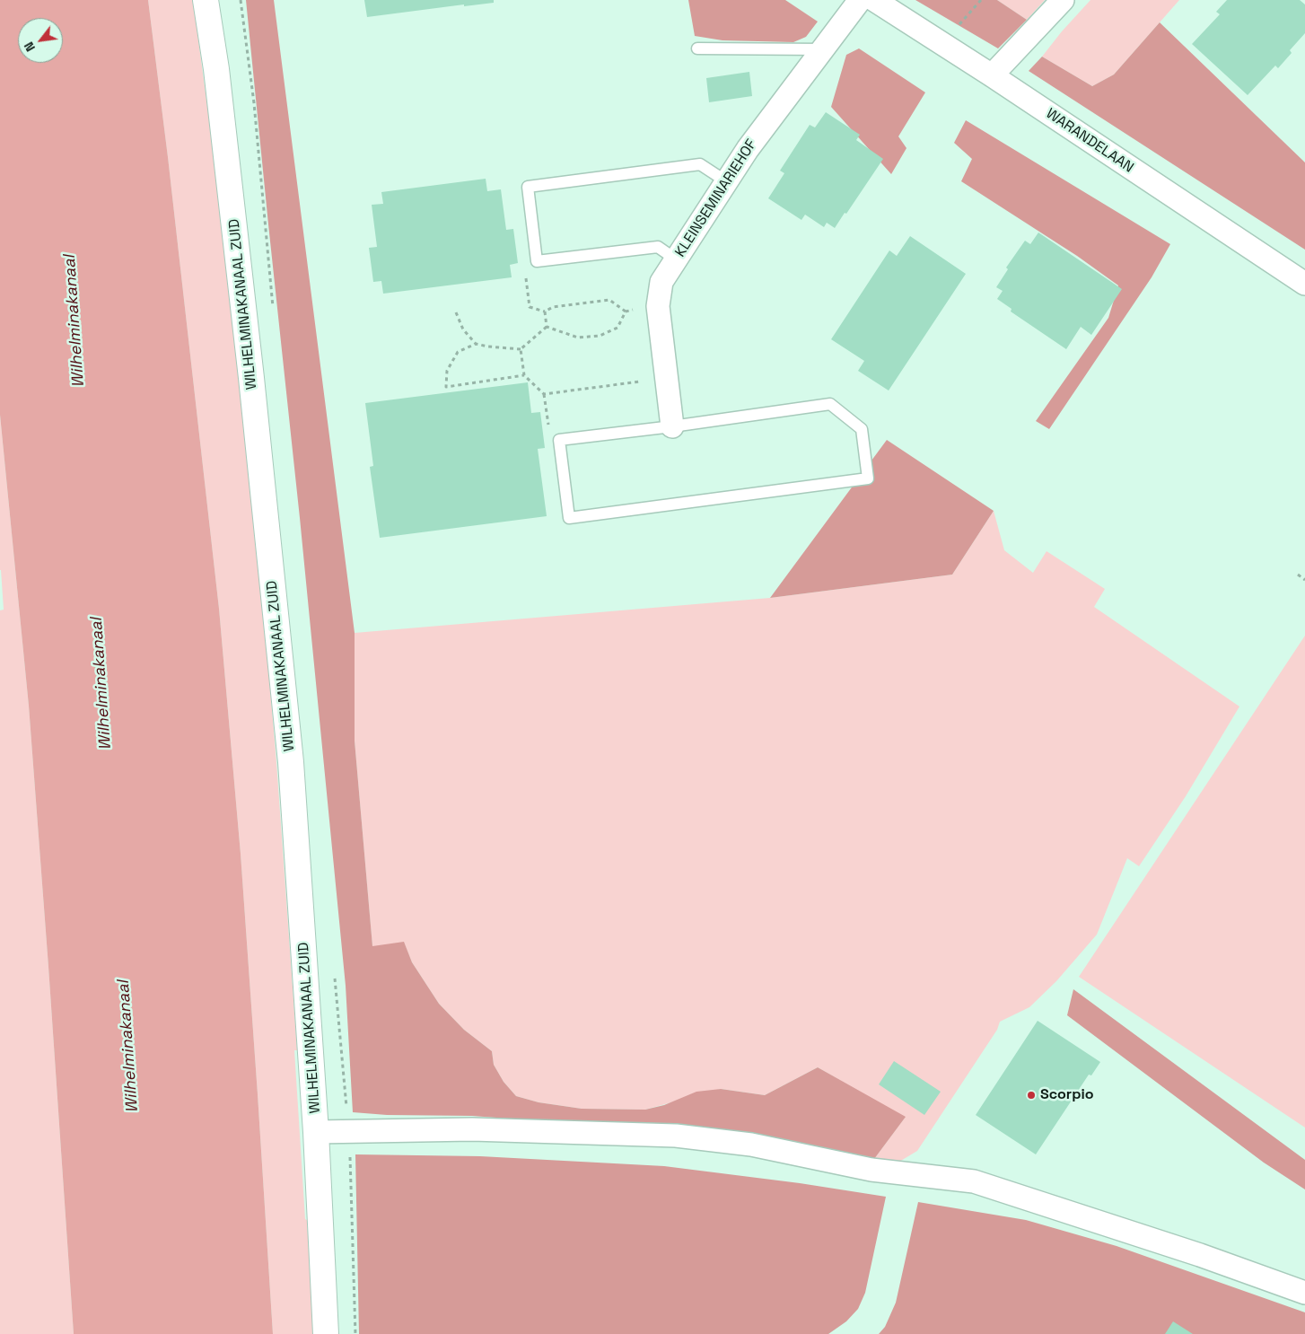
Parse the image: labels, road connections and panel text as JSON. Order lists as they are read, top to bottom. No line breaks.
{"streets":{"street":["WARANDELAAN","KLEINSEMINARIEHOF","WILHELMINAKANAAL ZUID"]},"water":["Wilhelminakanaal"],"places":["Scorpio"],"north":"bottom left"}
